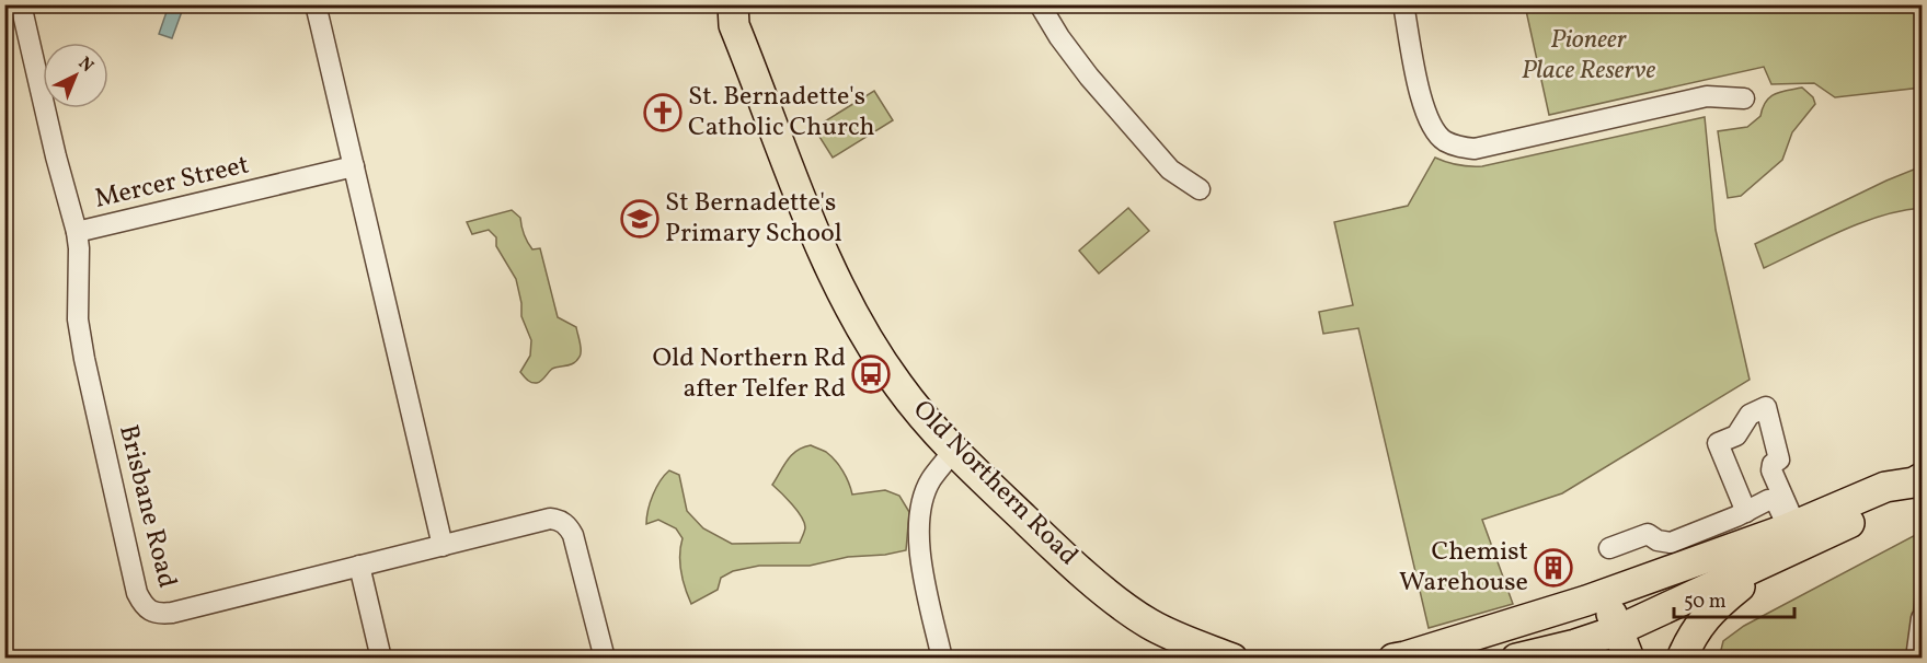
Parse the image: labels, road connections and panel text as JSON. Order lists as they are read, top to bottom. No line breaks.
{"streets":{"main road":["Old Northern Road"],"street":["Mercer Street","Brisbane Road"]},"crossings":[["Mercer Street","Brisbane Road"]],"parks":["Pioneer Place Reserve"],"places":{"church":["St. Bernadette's Catholic Church"],"school or university":["St Bernadette's Primary School"],"bus stop":["Old Northern Rd after Telfer Rd"],"building":["Chemist Warehouse"]},"scale_bar":"50 m","north":"top right"}
